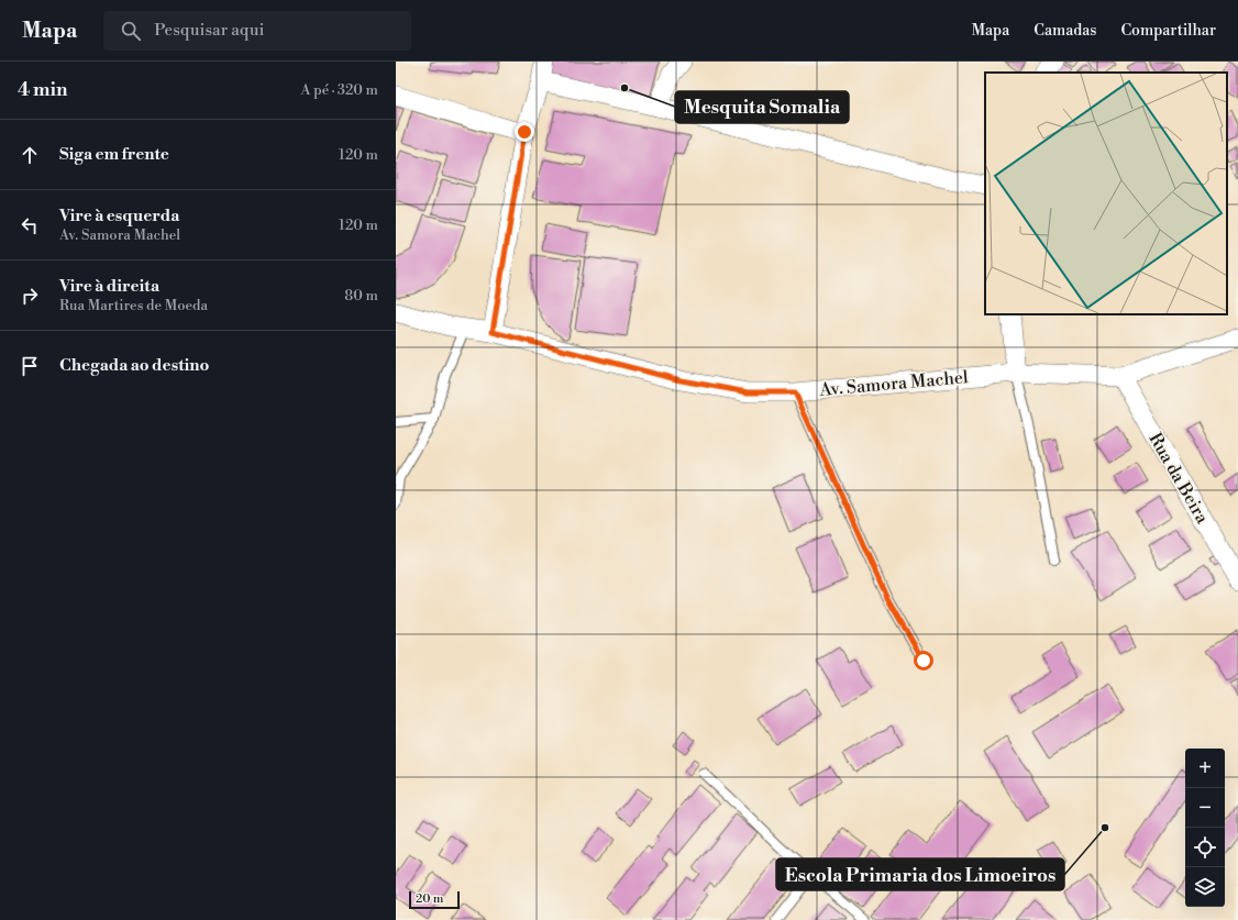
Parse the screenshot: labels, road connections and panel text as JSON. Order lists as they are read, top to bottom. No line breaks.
{"streets":{"street":["Av. Samora Machel","Rua da Beira"]},"crossings":[["Av. Samora Machel","Rua da Beira"]],"places":["Mesquita Somalia","Escola Primaria dos Limoeiros"],"scale_bar":"20 m","page":{"header":"Mapa","search":"Pesquisar aqui","nav":["Mapa","Camadas","Compartilhar"],"heading":["4 min","A pé · 320 m"],"list":[["Siga em frente","120 m"],["Vire à esquerda","Av. Samora Machel","120 m"],["Vire à direita","Rua Martires de Moeda","80 m"],"Chegada ao destino"],"map_buttons":["+","−"],"scale":"20 m"}}
